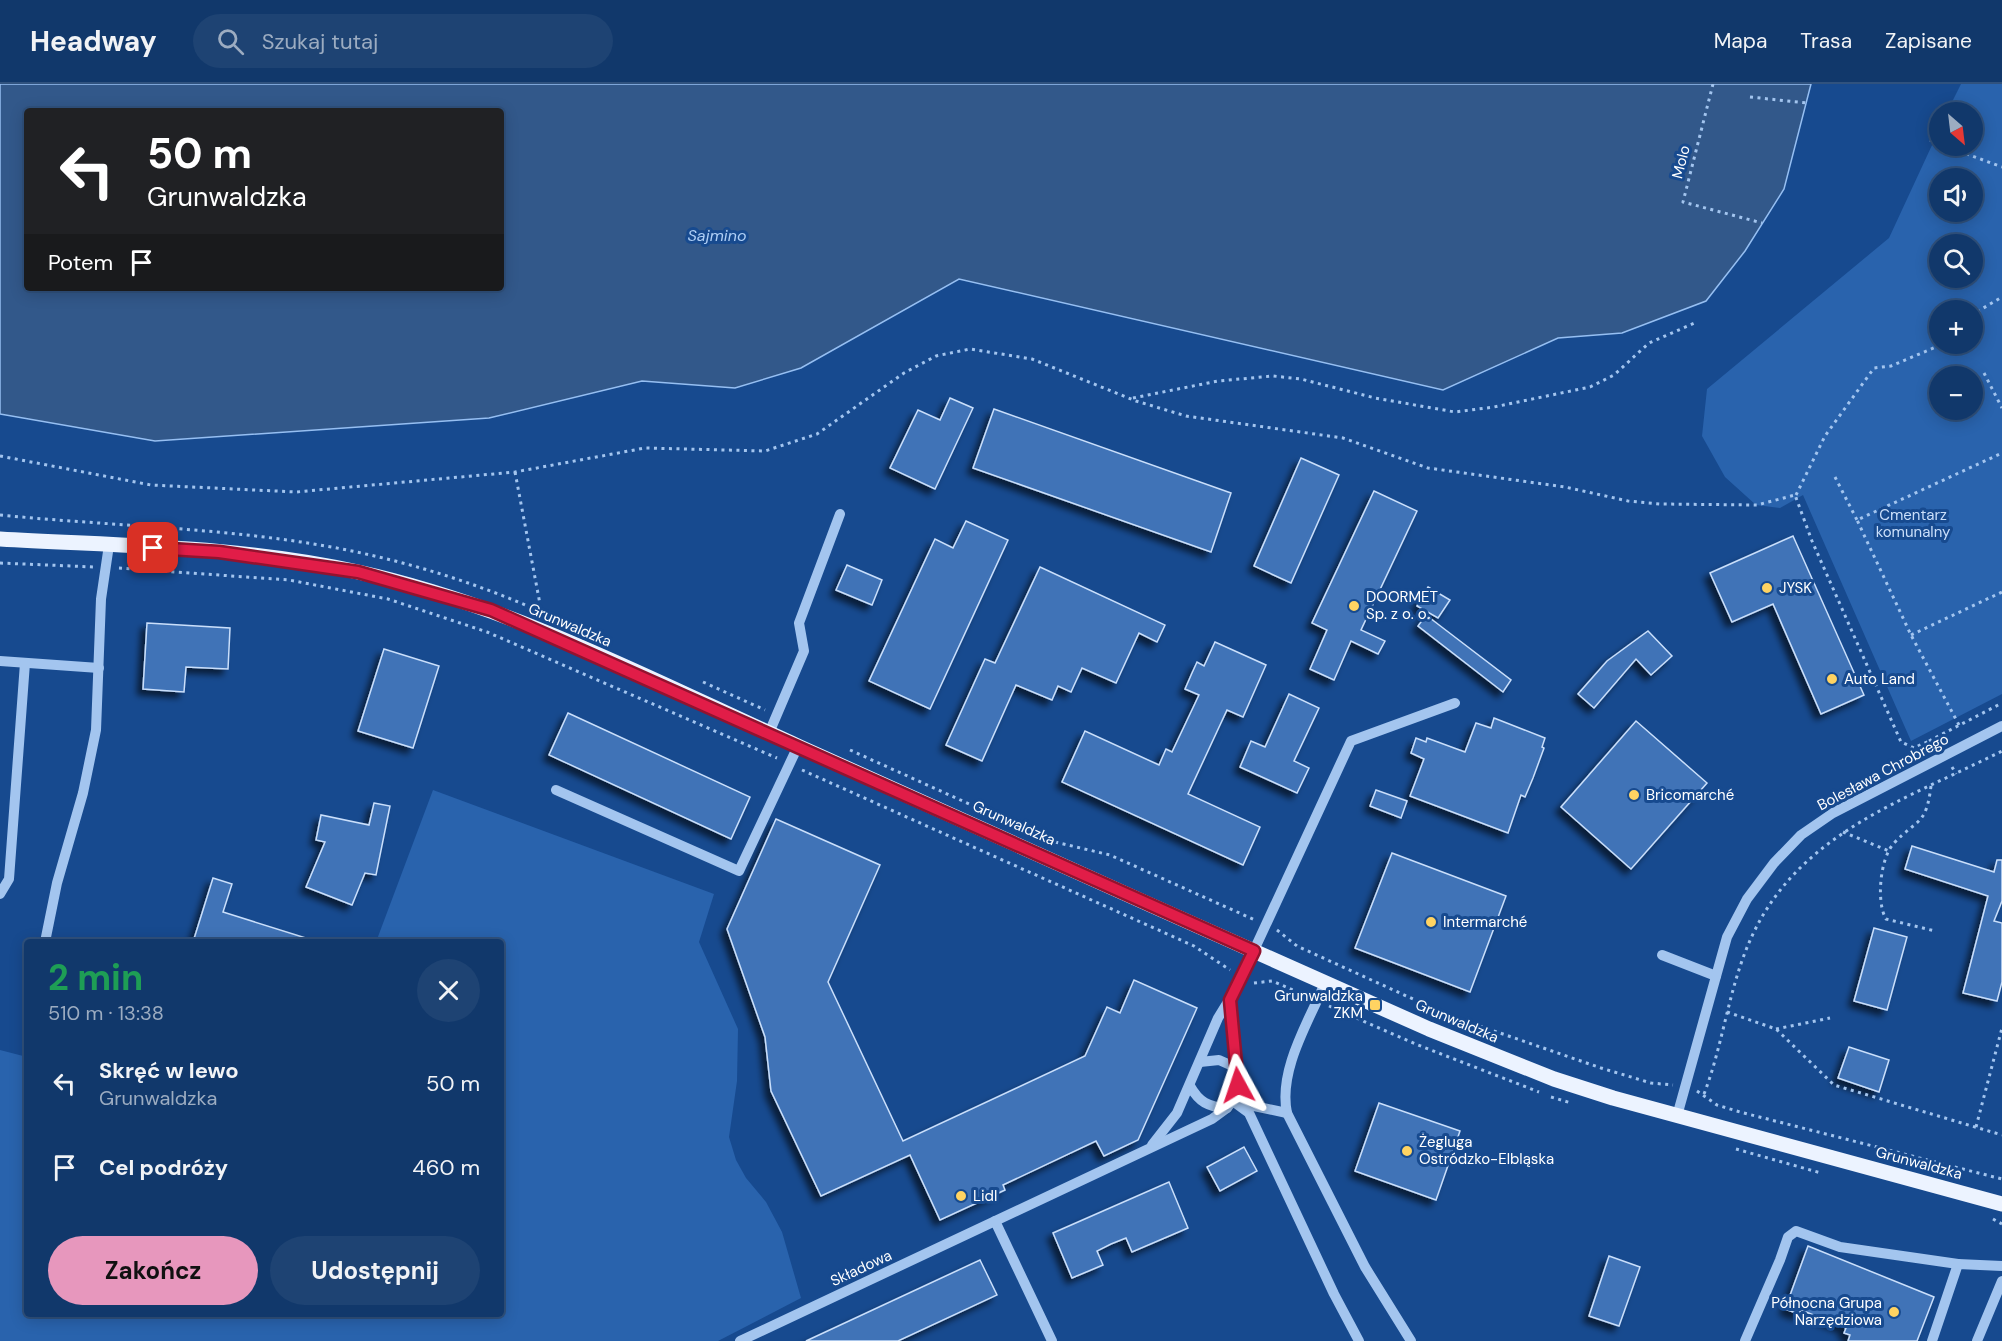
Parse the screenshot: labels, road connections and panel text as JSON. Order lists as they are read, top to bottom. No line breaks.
{"streets":{"main road":["Grunwaldzka"],"street":["Bolesława Chrobrego","Składowa"],"path":["Molo"]},"crossings":[["Grunwaldzka","Bolesława Chrobrego"],["Grunwaldzka","Składowa"]],"water":["Sajmino"],"parks":["Cmentarz komunalny"],"places":{"other":["JYSK","DOORMET Sp. z o. o.","Auto Land","Bricomarché","Intermarché","Żegluga Ostródzko-Elbląska","Lidl","Północna Grupa Narzędziowa"],"transit":["Grunwaldzka ZKM"]},"north":"bottom right","page":{"header":"Headway","search":"Szukaj tutaj","nav":["Mapa","Trasa","Zapisane"],"map_buttons":["+","−"],"turn":["50 m","Grunwaldzka"],"then":"Potem","heading":["2 min","510 m · 13:38"],"list":[{"name":"Skręć w lewo","note":"Grunwaldzka","value":"50 m"},{"name":"Cel podróży","value":"460 m"}],"buttons":["Zakończ","Udostępnij"]}}
